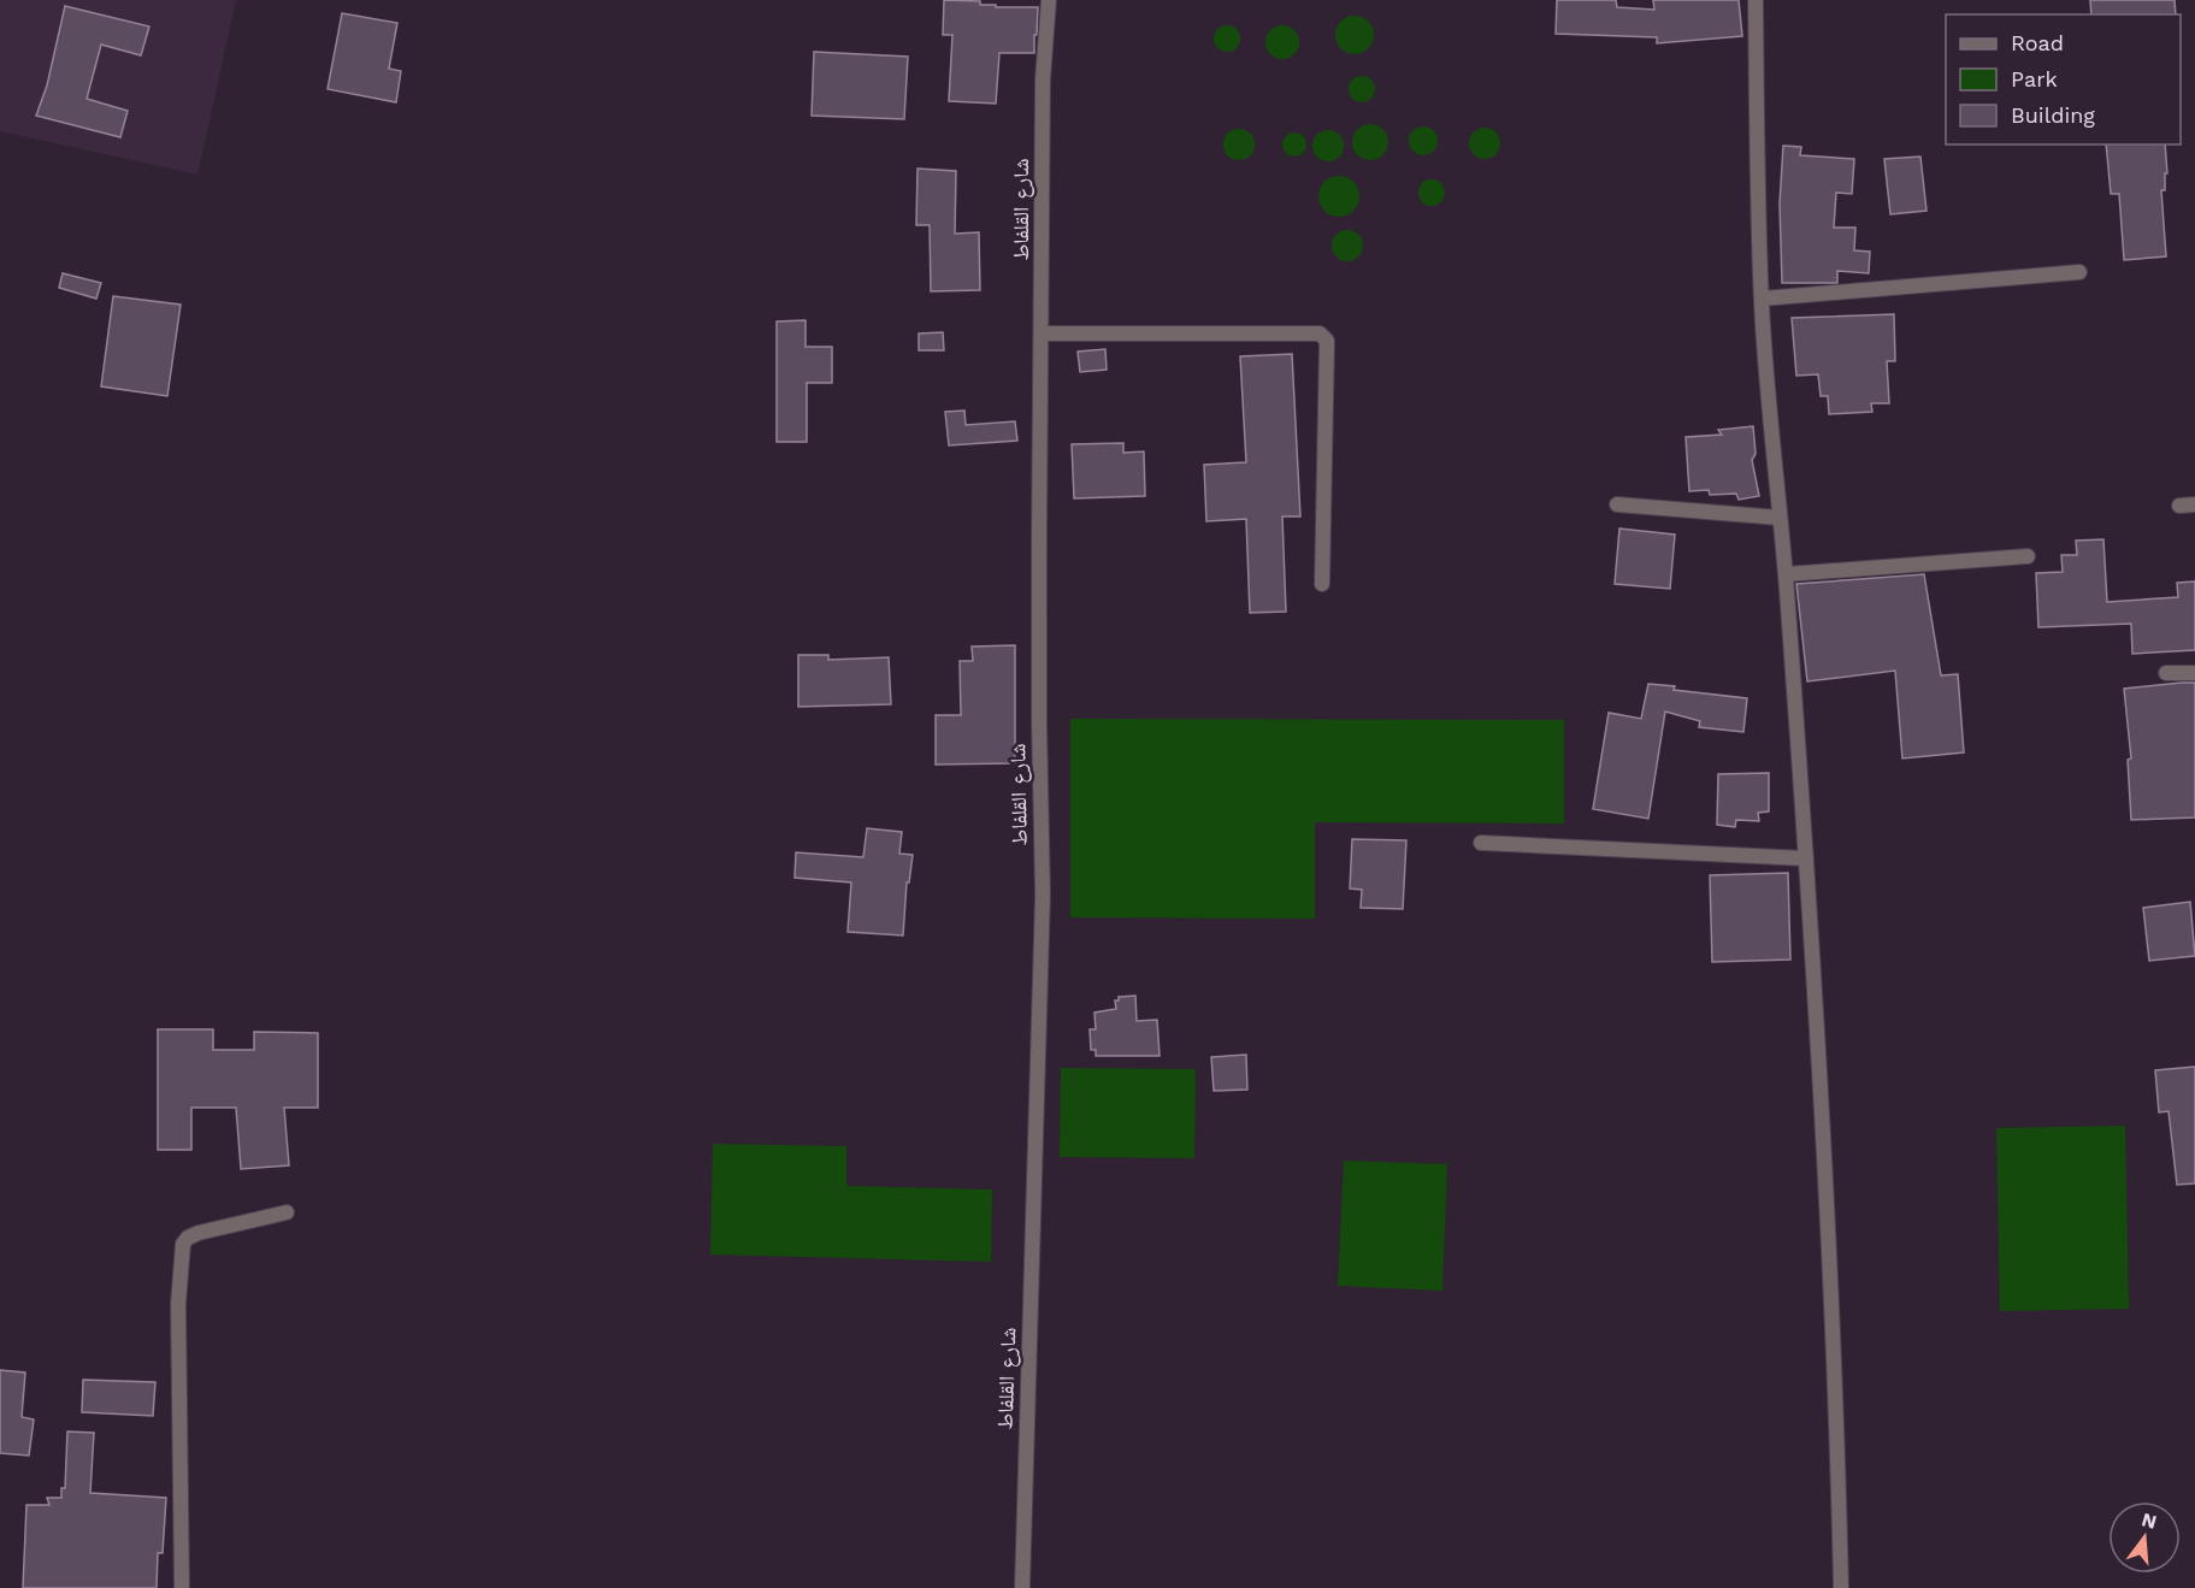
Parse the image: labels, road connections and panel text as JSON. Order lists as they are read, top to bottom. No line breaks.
{"streets":{"street":["شارع القلفاط"]},"legend":["Road","Park","Building"],"north":"top"}
